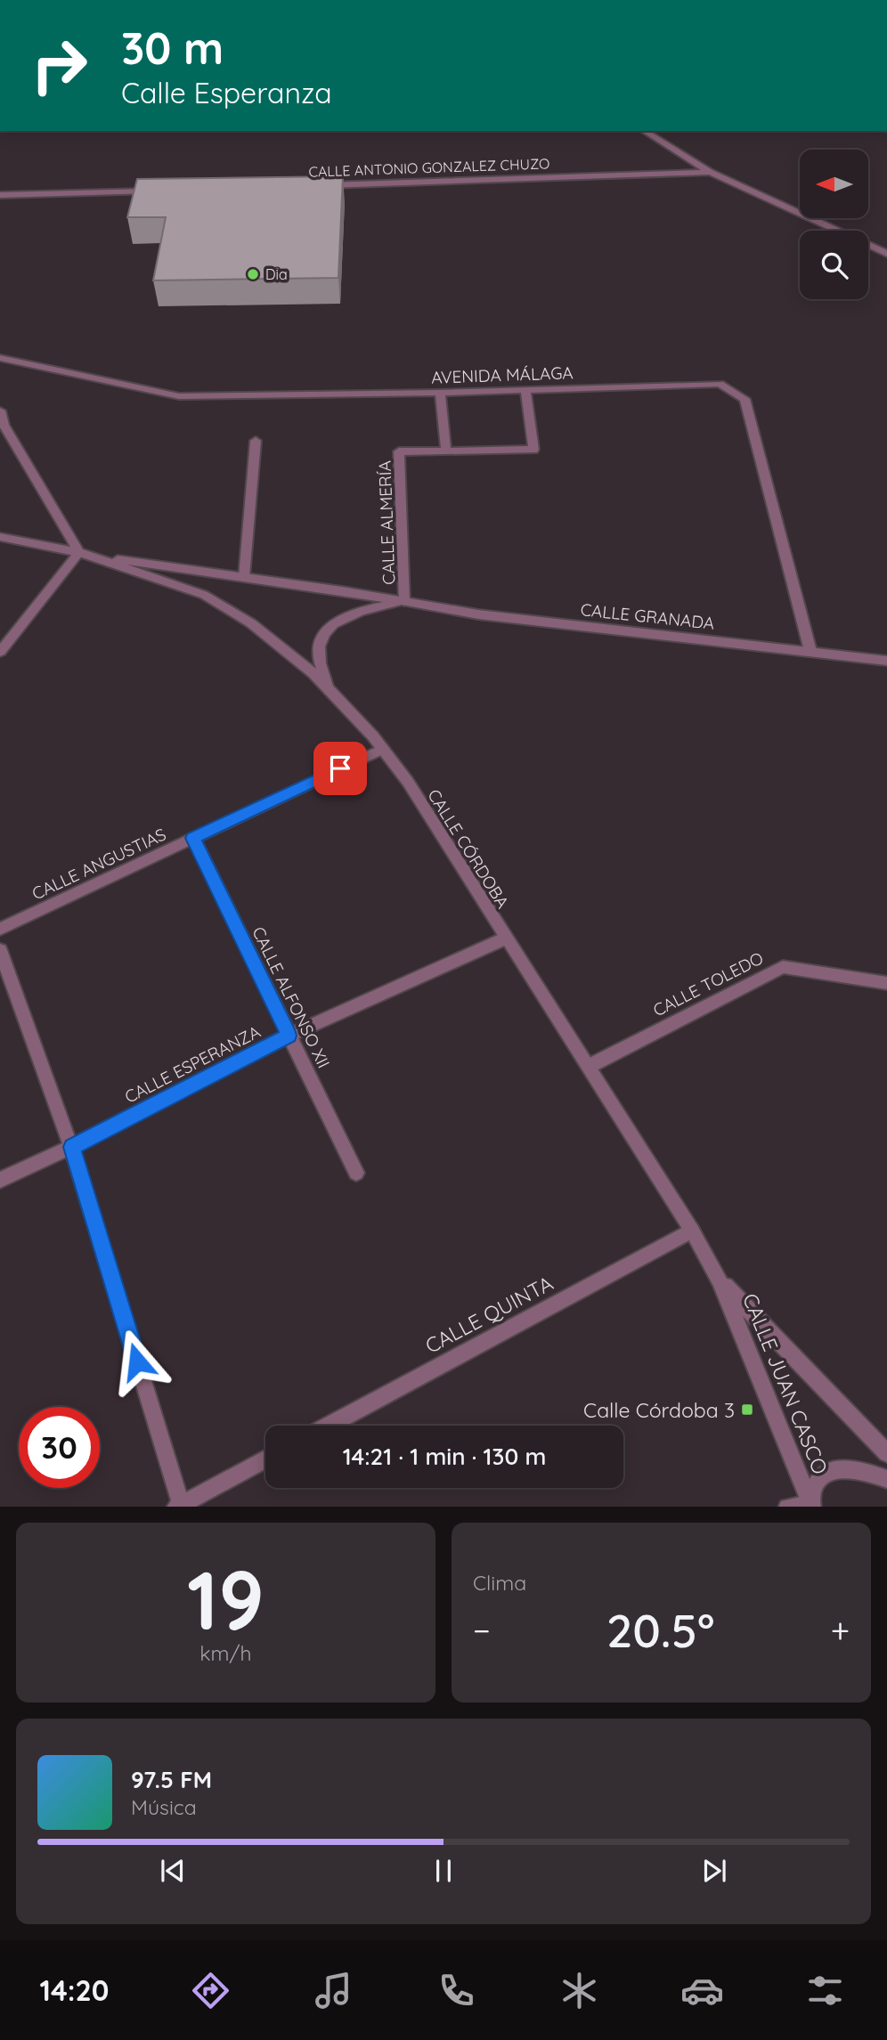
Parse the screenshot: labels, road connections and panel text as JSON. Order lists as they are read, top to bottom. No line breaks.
{"streets":{"street":["CALLE ANTONIO GONZALEZ CHUZO","AVENIDA MÁLAGA","CALLE ALMERÍA","CALLE GRANADA","CALLE CÓRDOBA","CALLE ANGUSTIAS","CALLE TOLEDO","CALLE ALFONSO XII","CALLE ESPERANZA","CALLE QUINTA","CALLE JUAN CASCO"]},"crossings":[["AVENIDA MÁLAGA","CALLE GRANADA"],["CALLE ALMERÍA","CALLE GRANADA"],["CALLE GRANADA","CALLE CÓRDOBA"],["CALLE CÓRDOBA","CALLE ANGUSTIAS"],["CALLE CÓRDOBA","CALLE TOLEDO"],["CALLE CÓRDOBA","CALLE ESPERANZA"],["CALLE CÓRDOBA","CALLE QUINTA"],["CALLE CÓRDOBA","CALLE JUAN CASCO"],["CALLE ANGUSTIAS","CALLE ALFONSO XII"],["CALLE ALFONSO XII","CALLE ESPERANZA"]],"places":{"other":["Dia"],"transit":["Calle Córdoba 3"]},"north":"left","page":{"turn":["30 m","Calle Esperanza"],"limit":"30","trip":"14:21 · 1 min · 130 m","tile":[["19","km/h"],"Clima"],"heat":["−","20.5°","+"],"song":["97.5 FM","Música"],"tabs":"14:20"}}
